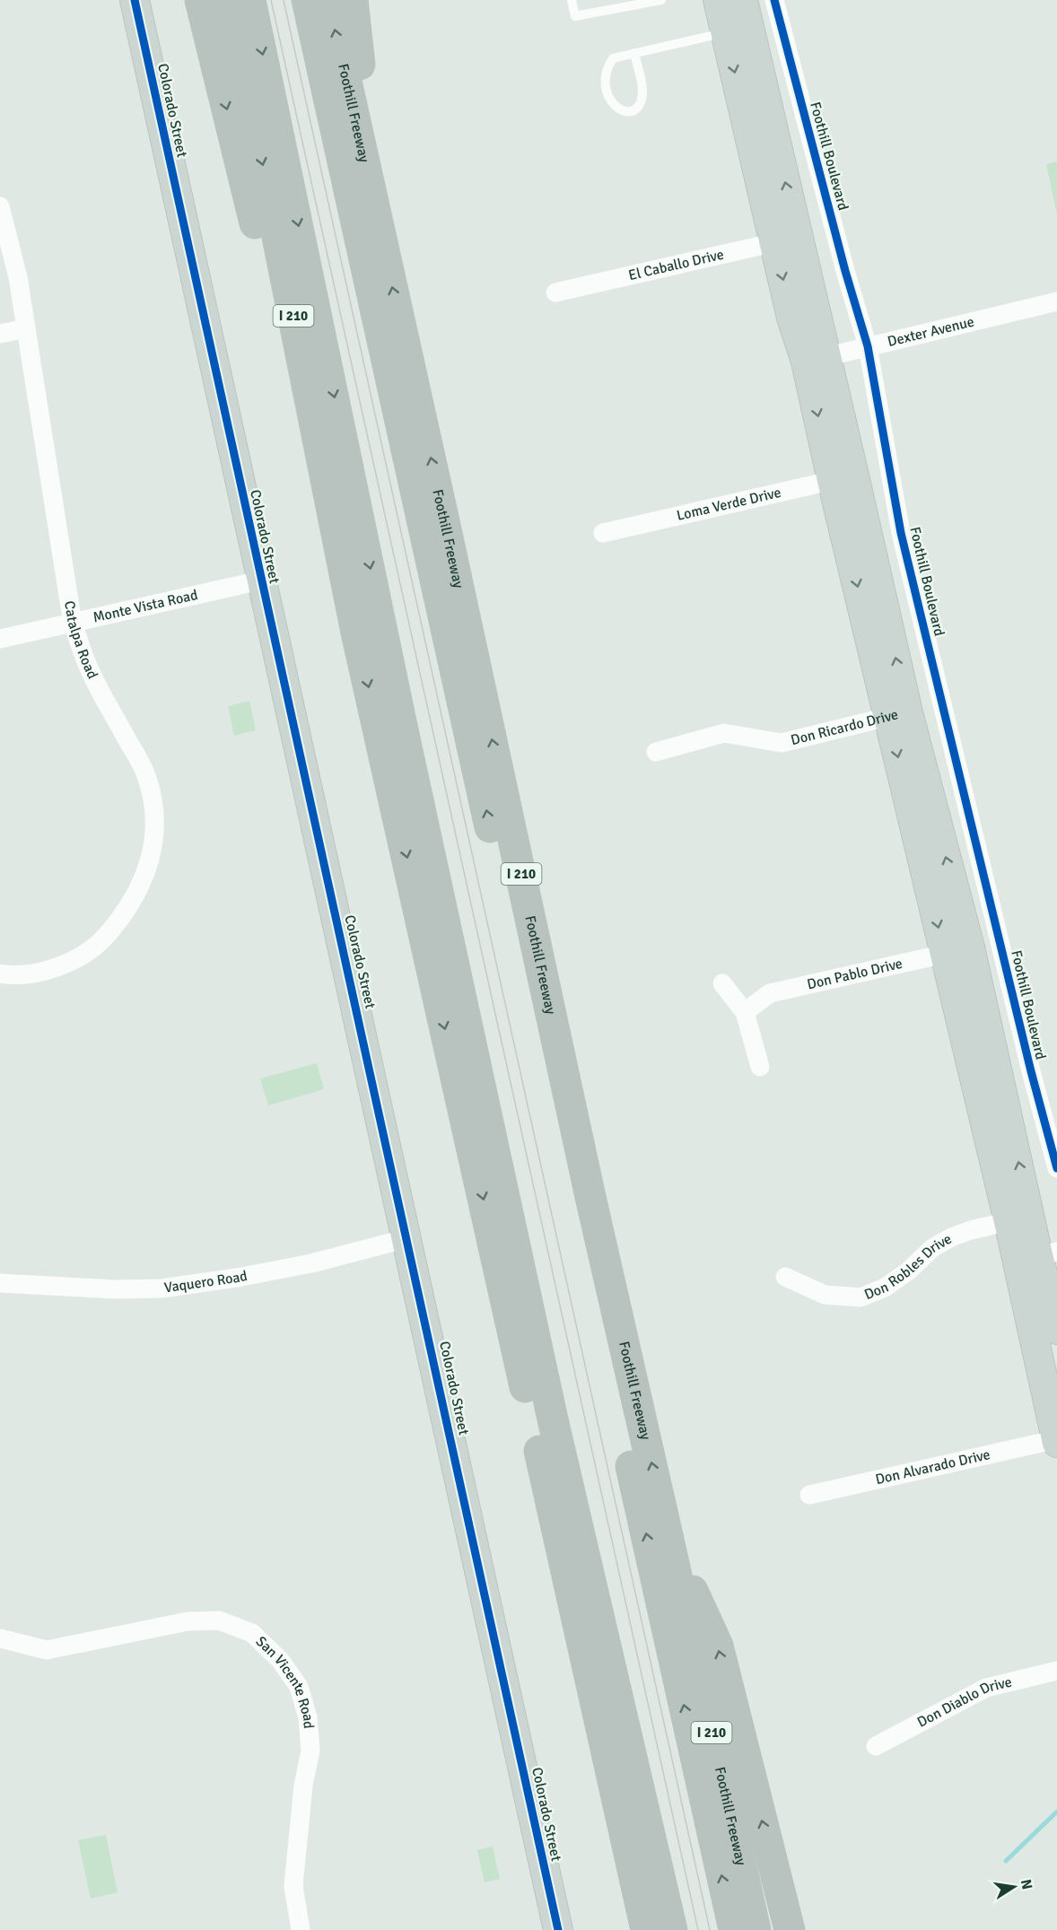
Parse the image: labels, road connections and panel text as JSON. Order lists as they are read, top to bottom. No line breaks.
{"streets":{"highway":["Foothill Freeway","I 210"],"main road":["Colorado Street"],"street":["Foothill Boulevard","El Caballo Drive","Dexter Avenue","Loma Verde Drive","Monte Vista Road","Catalpa Road","Don Ricardo Drive","Don Pablo Drive","Don Robles Drive","Vaquero Road","Don Alvarado Drive","San Vicente Road","Don Diablo Drive"]},"crossings":[["Colorado Street","Monte Vista Road"],["Colorado Street","Vaquero Road"],["Foothill Boulevard","Dexter Avenue"],["Monte Vista Road","Catalpa Road"]],"north":"right"}
